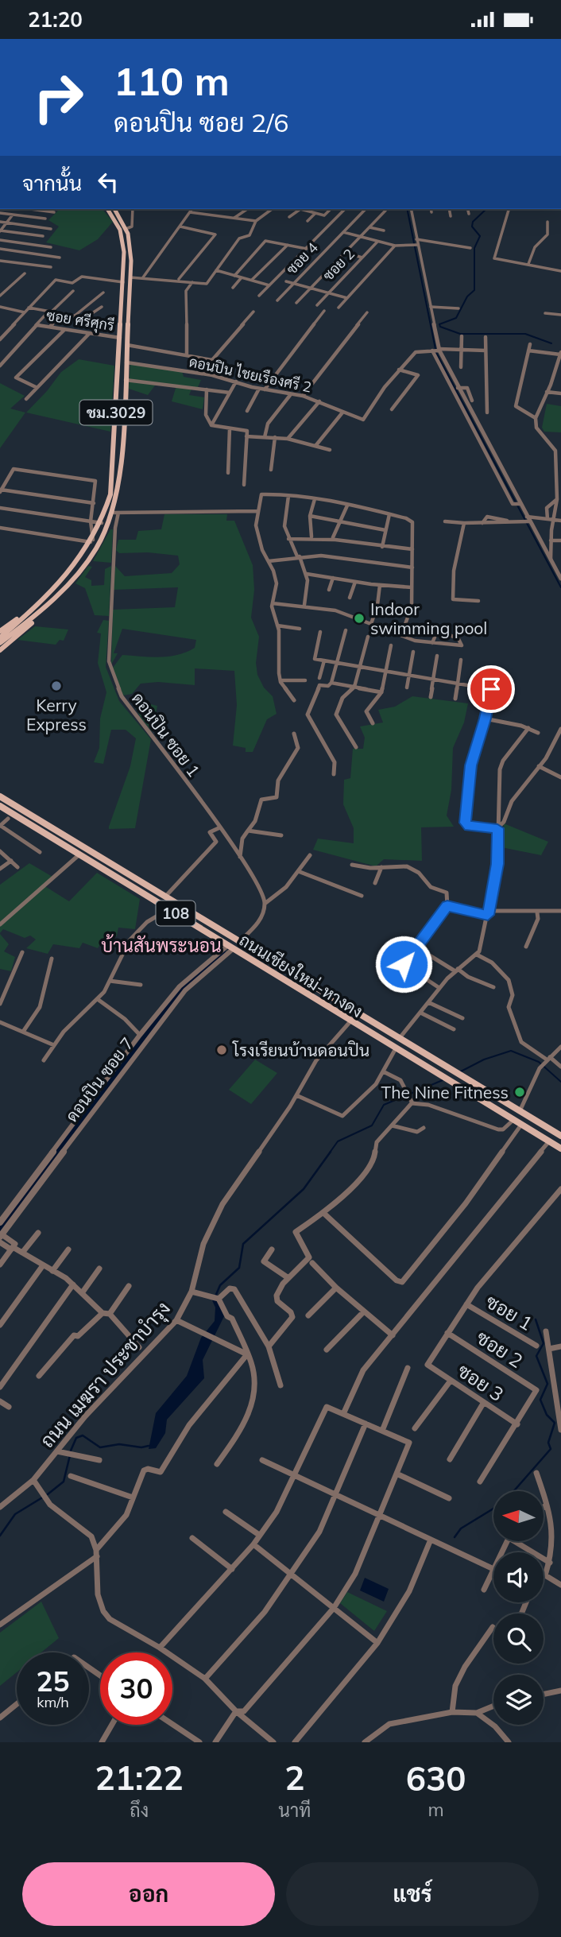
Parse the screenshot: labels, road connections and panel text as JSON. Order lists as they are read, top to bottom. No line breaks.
{"streets":{"main road":["ชม.3029","108","ถนนเชียงใหม่-หางดง"],"street":["ซอย 4","ซอย 2","ซอย ศรีศุกรี","ดอนปิน ไชยเรืองศรี 2","ดอนปิน ซอย 1","ดอนปิน ซอย 7","ซอย 1","ถนน เมฆรา ประชาบำรุง","ซอย 3"]},"crossings":[["ซอย 2","ซอย 3"],["ซอย ศรีศุกรี","ชม.3029"],["ดอนปิน ไชยเรืองศรี 2","ชม.3029"],["ชม.3029","ดอนปิน ซอย 1"],["ถนนเชียงใหม่-หางดง","ดอนปิน ซอย 7"],["ถนนเชียงใหม่-หางดง","ถนน เมฆรา ประชาบำรุง"]],"districts":["บ้านสันพระนอน"],"places":["Indoor swimming pool","Kerry Express","โรงเรียนบ้านดอนปิน","The Nine Fitness"],"north":"left","page":{"status":"21:20","turn":["110 m","ดอนปิน ซอย 2/6"],"then":"จากนั้น","speed":"25 km/h","limit":"30","eta":["21:22","ถึง","2","นาที","630","m"],"buttons":["ออก","แชร์"]}}
